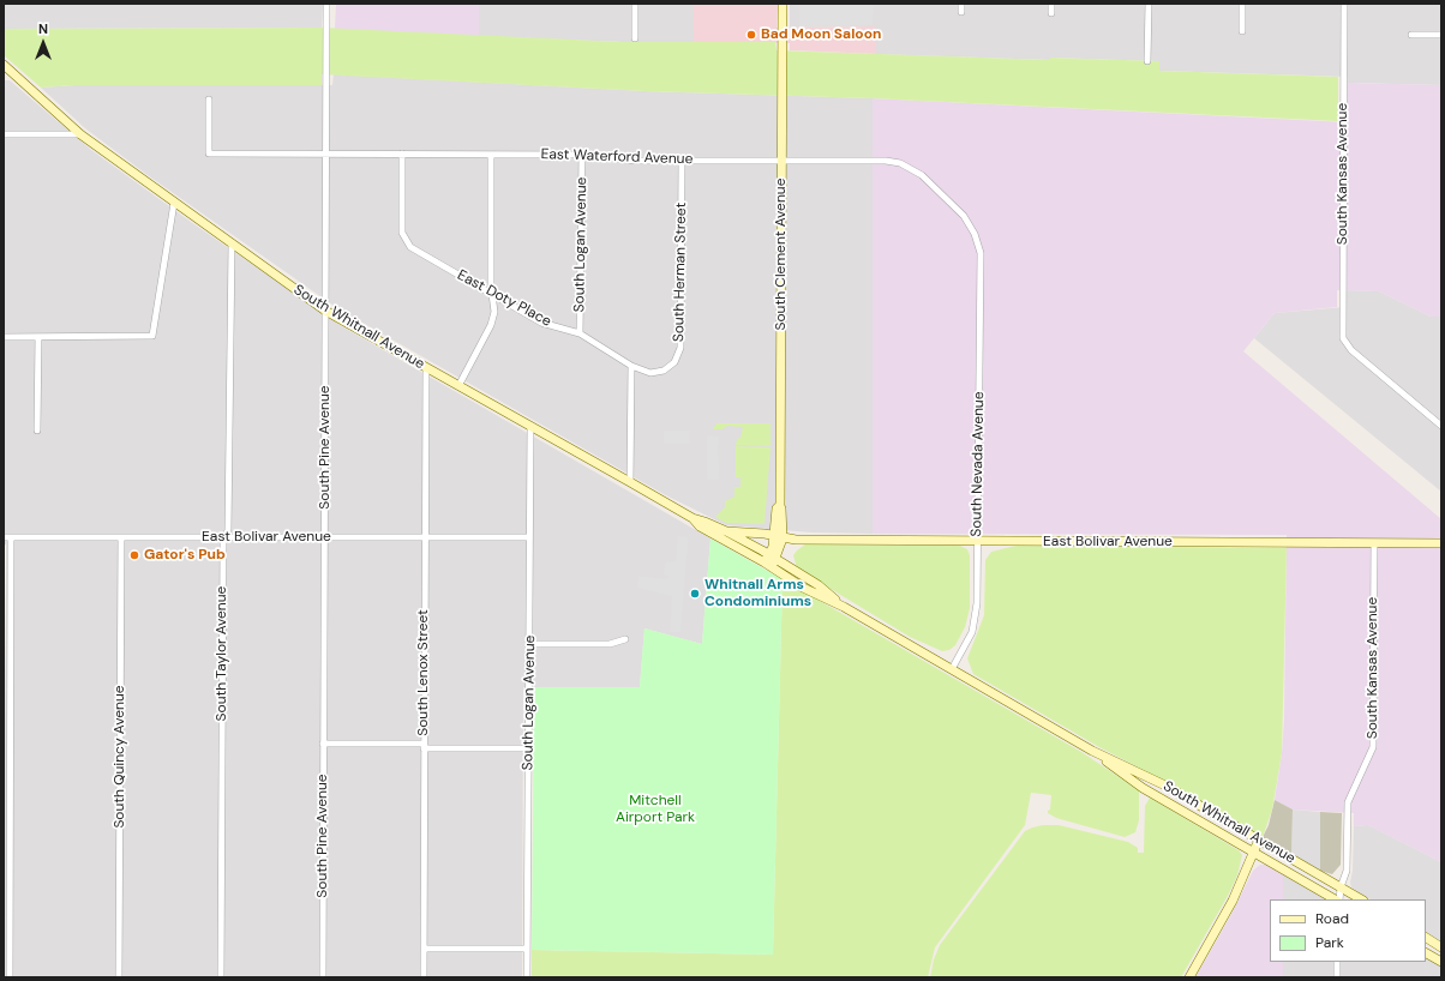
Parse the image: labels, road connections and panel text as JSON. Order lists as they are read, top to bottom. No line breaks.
{"streets":{"street":["East Waterford Avenue","South Kansas Avenue","South Logan Avenue","South Clement Avenue","South Herman Street","East Doty Place","South Whitnall Avenue","South Pine Avenue","South Nevada Avenue","East Bolivar Avenue","South Taylor Avenue","South Lenox Street","South Quincy Avenue"]},"crossings":[["East Waterford Avenue","South Logan Avenue"],["East Waterford Avenue","South Clement Avenue"],["East Waterford Avenue","South Herman Street"],["East Waterford Avenue","East Doty Place"],["East Waterford Avenue","South Pine Avenue"],["East Waterford Avenue","South Nevada Avenue"],["South Kansas Avenue","South Whitnall Avenue"],["South Kansas Avenue","East Bolivar Avenue"],["South Logan Avenue","East Doty Place"],["South Logan Avenue","South Whitnall Avenue"],["South Logan Avenue","East Bolivar Avenue"],["South Clement Avenue","South Whitnall Avenue"],["South Clement Avenue","East Bolivar Avenue"],["South Herman Street","East Doty Place"],["South Whitnall Avenue","South Pine Avenue"],["South Whitnall Avenue","South Nevada Avenue"],["South Whitnall Avenue","East Bolivar Avenue"],["South Whitnall Avenue","South Taylor Avenue"],["South Whitnall Avenue","South Lenox Street"],["South Pine Avenue","East Bolivar Avenue"],["South Nevada Avenue","East Bolivar Avenue"],["East Bolivar Avenue","South Taylor Avenue"],["East Bolivar Avenue","South Lenox Street"],["East Bolivar Avenue","South Quincy Avenue"]],"parks":["Mitchell Airport Park"],"places":["Bad Moon Saloon","Gator's Pub","Whitnall Arms Condominiums"],"legend":["Road","Park"],"north":"top"}
